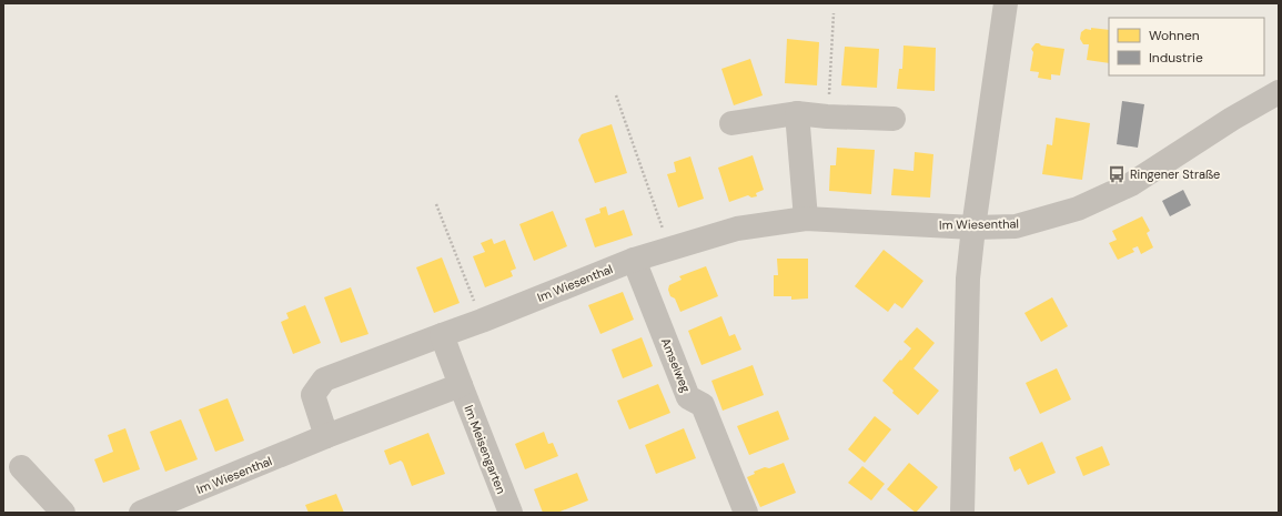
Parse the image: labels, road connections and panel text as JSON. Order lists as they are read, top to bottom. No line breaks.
{"streets":{"street":["Im Wiesenthal","Amselweg","Im Meisengarten"]},"crossings":[["Im Wiesenthal","Amselweg"],["Im Wiesenthal","Im Meisengarten"]],"places":{"bus stop":["Ringener Straße"]},"legend":["Wohnen","Industrie"]}
